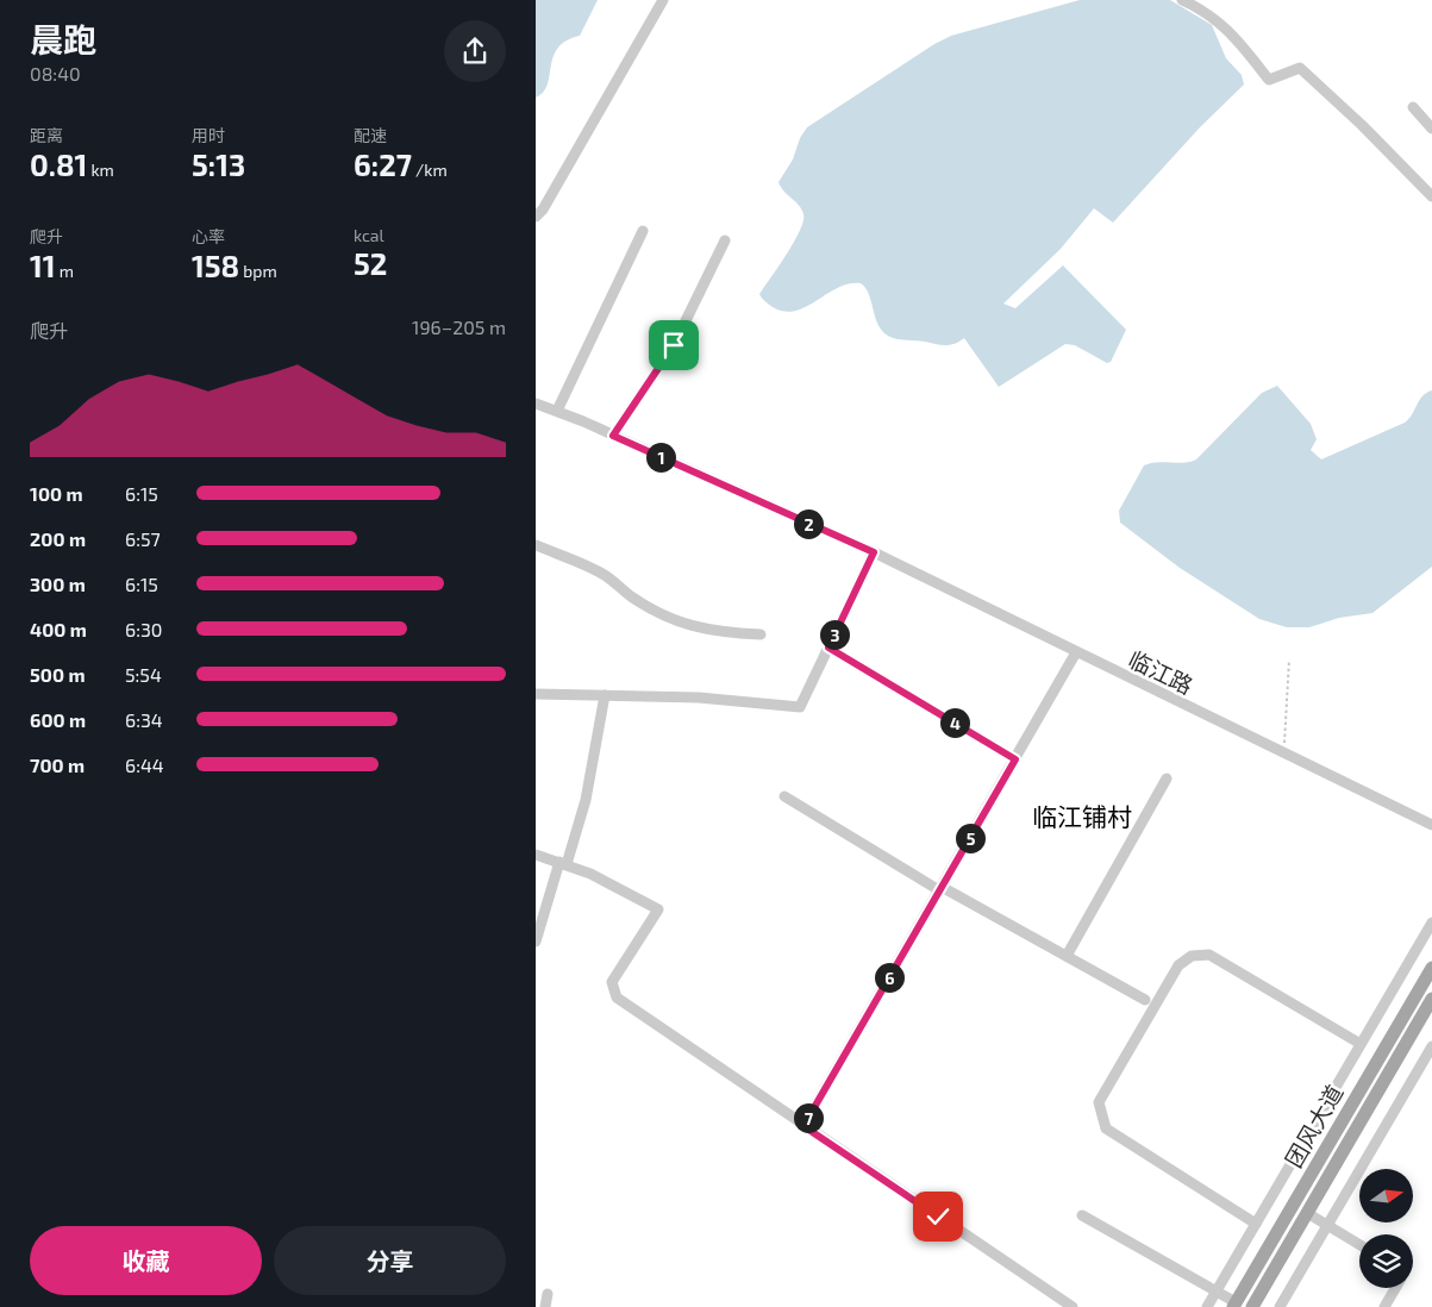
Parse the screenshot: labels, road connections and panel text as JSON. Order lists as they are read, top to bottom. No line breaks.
{"streets":{"main road":["团风大道"],"street":["临江路"]},"districts":["临江铺村"],"north":"right","page":{"heading":["晨跑","08:40"],"stats":[["距离","0.81 km"],["用时","5:13"],["配速","6:27 /km"],["爬升","11 m"],["心率","158 bpm"],["kcal","52"]],"chart":["爬升","196–205 m"],"pins":["1","2","3","4","5","6","7"],"list":[{"name":"100 m","note":"6:15"},{"name":"200 m","note":"6:57"},{"name":"300 m","note":"6:15"},{"name":"400 m","note":"6:30"},{"name":"500 m","note":"5:54"},{"name":"600 m","note":"6:34"},{"name":"700 m","note":"6:44"}],"buttons":["收藏","分享"]}}
